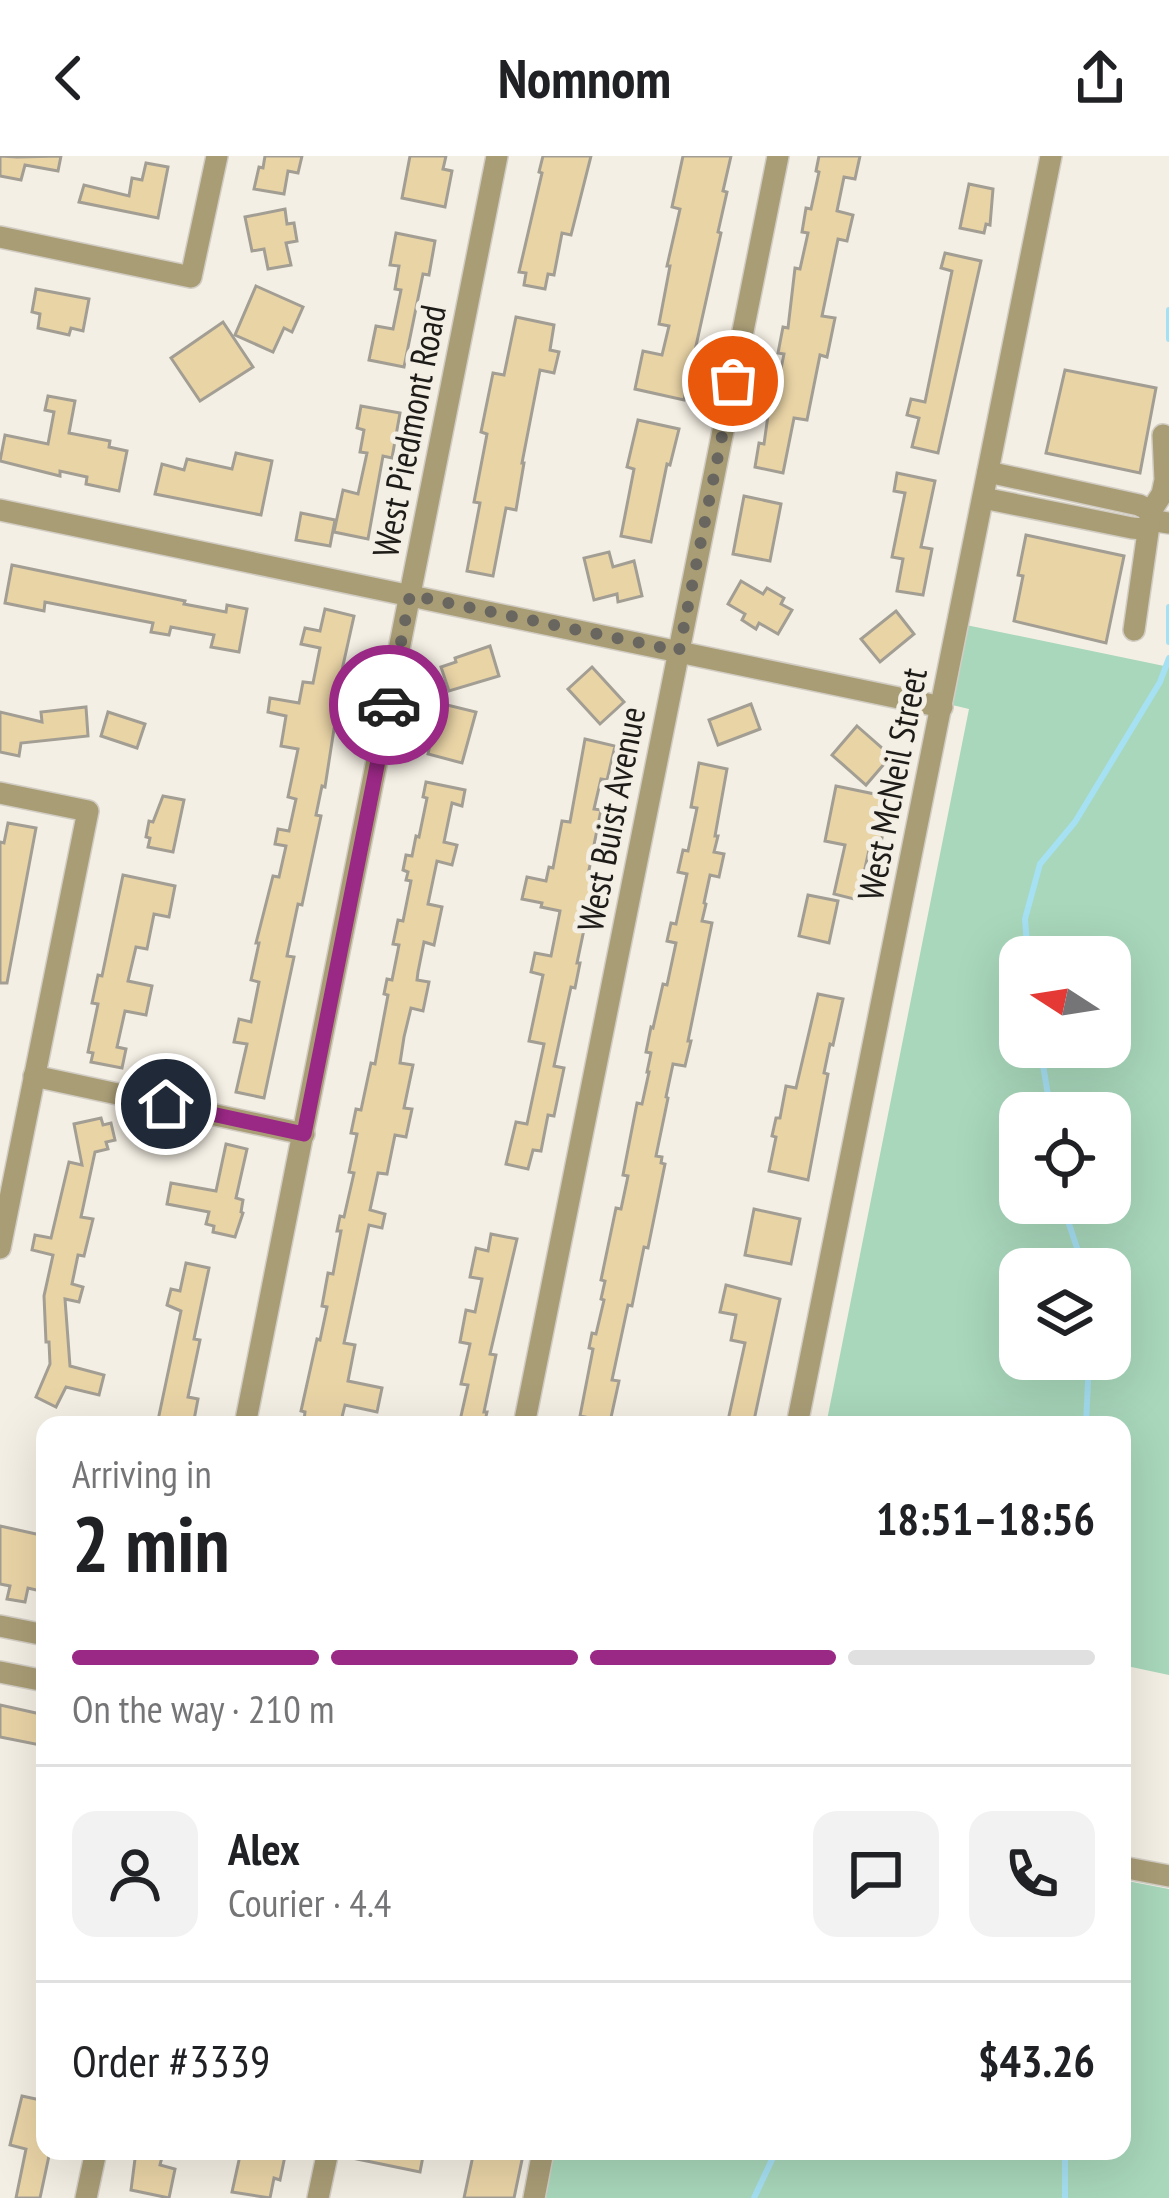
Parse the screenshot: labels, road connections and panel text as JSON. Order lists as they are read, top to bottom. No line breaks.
{"streets":{"street":["West Piedmont Road","West McNeil Street","West Buist Avenue"]},"north":"left","page":{"header":"Nomnom","heading":["2 min","Arriving in","18:51–18:56"],"panel":["Alex","Courier · 4.4","Order #3339","$43.26"],"bar":"On the way · 210 m"}}
